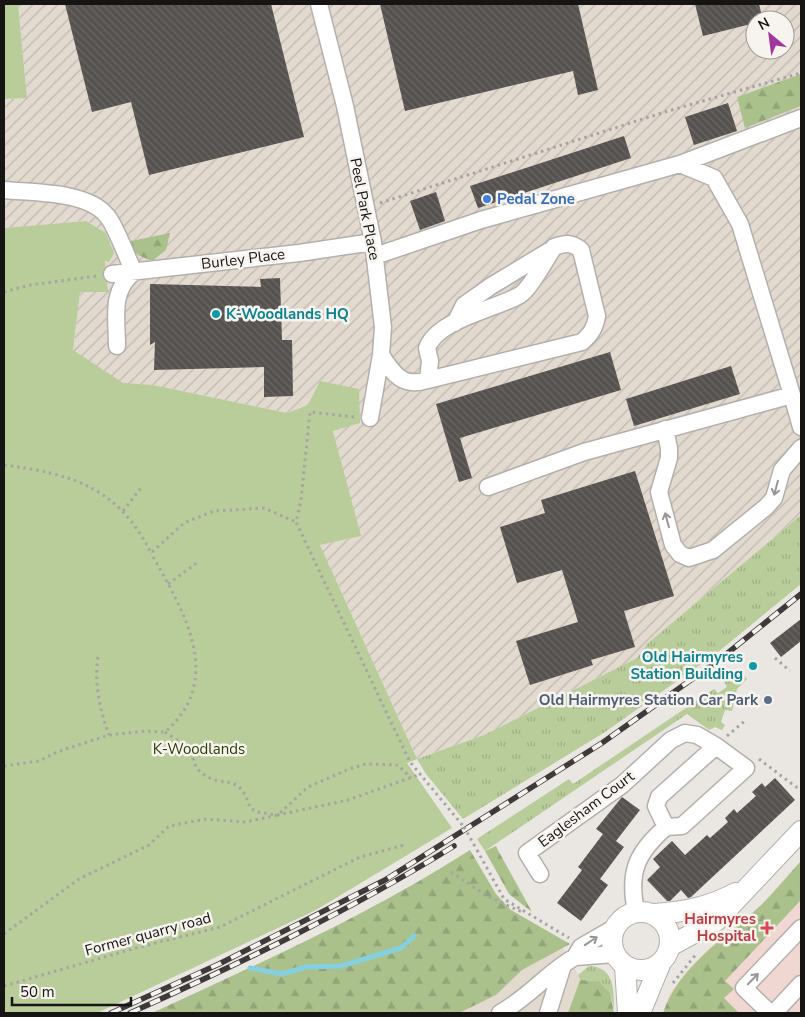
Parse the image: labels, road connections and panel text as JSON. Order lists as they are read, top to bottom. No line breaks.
{"streets":{"street":["Peel Park Place","Burley Place","Eaglesham Court"],"path":["Former quarry road"]},"crossings":[["Peel Park Place","Burley Place"]],"parks":["K-Woodlands"],"places":{"other":["Pedal Zone","K-Woodlands HQ","Old Hairmyres Station Building","Old Hairmyres Station Car Park"],"health":["Hairmyres Hospital"]},"scale_bar":"50 m","north":"top left"}
